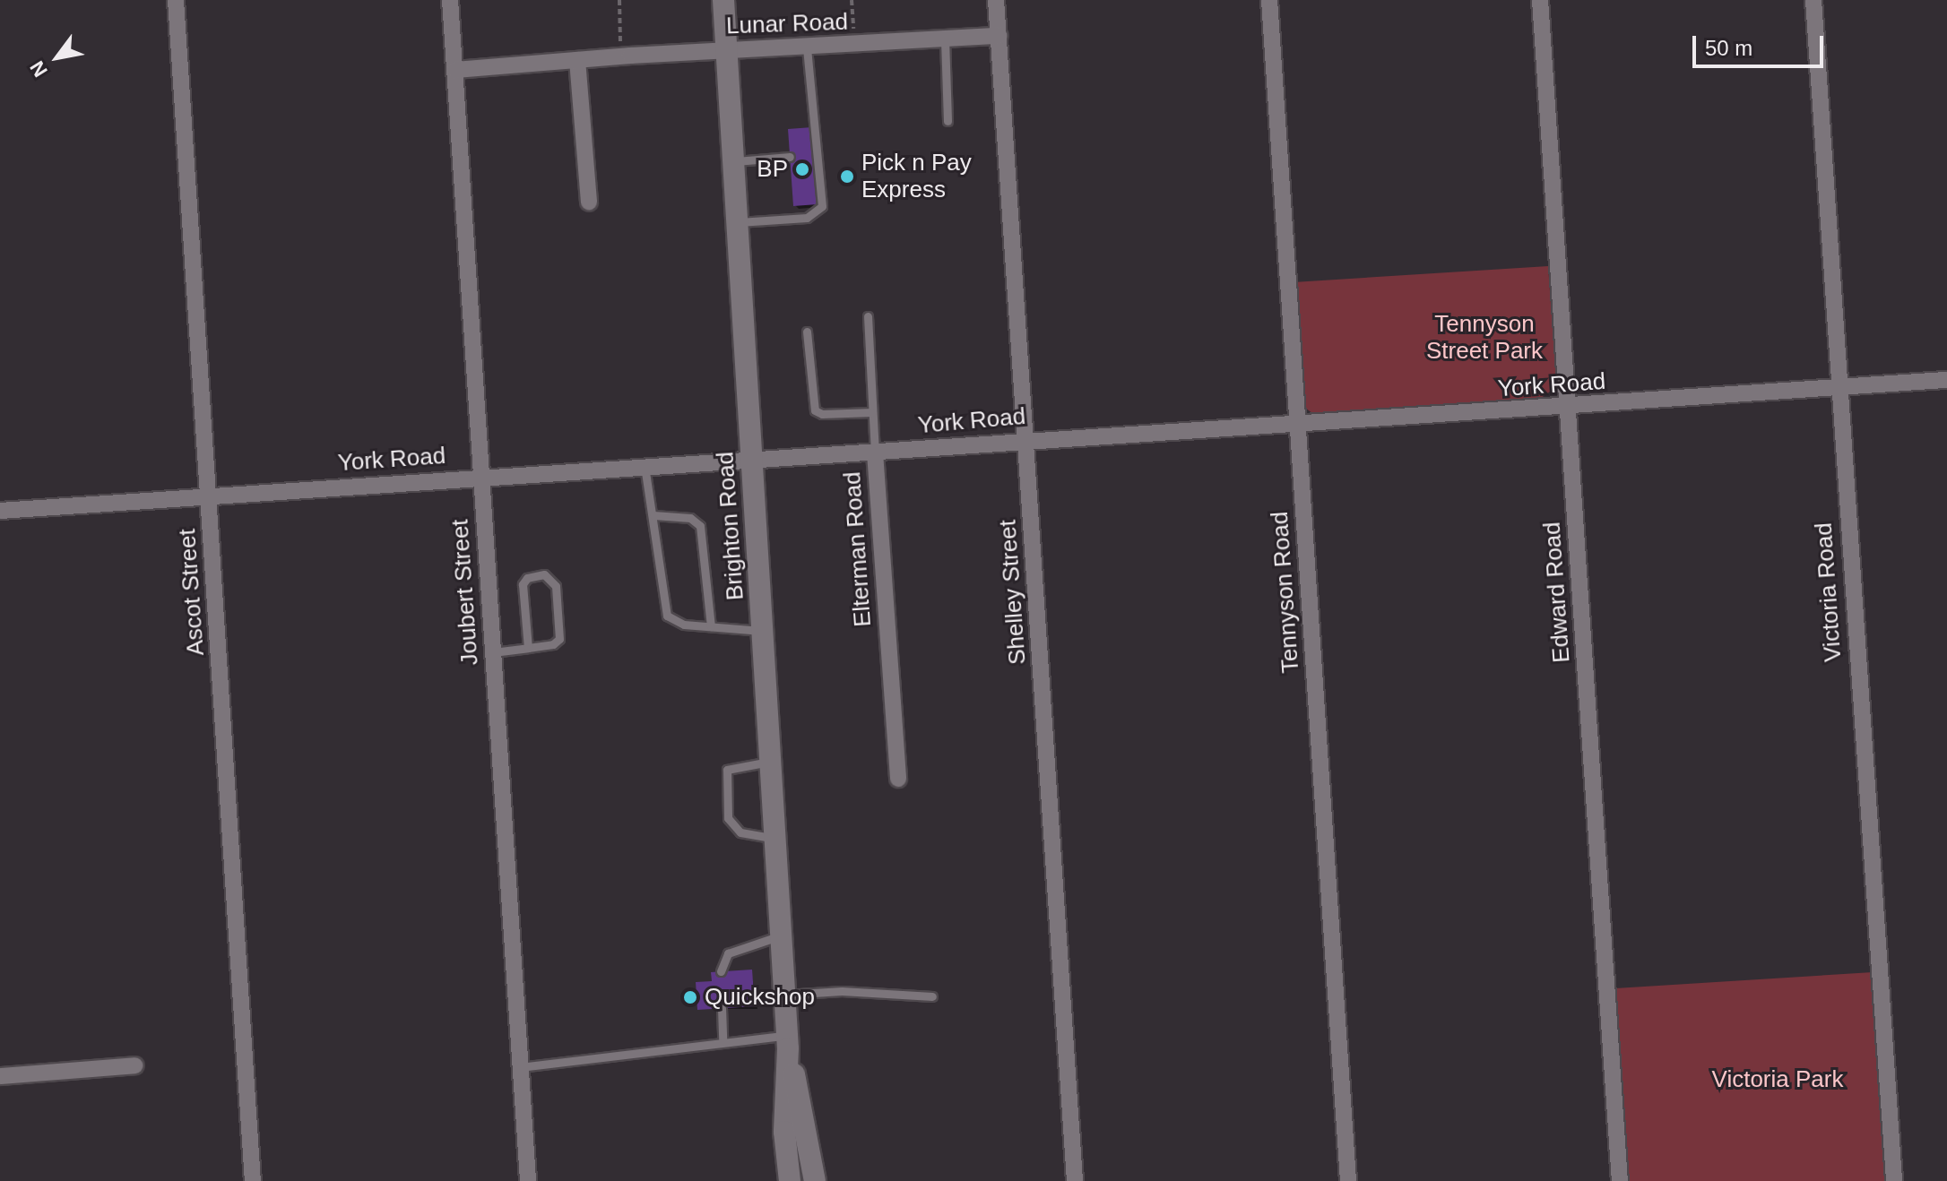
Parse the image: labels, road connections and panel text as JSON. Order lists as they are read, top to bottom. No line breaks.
{"streets":{"main road":["Brighton Road"],"street":["Lunar Road","York Road","Elterman Road","Ascot Street","Joubert Street","Shelley Street","Tennyson Road","Edward Road","Victoria Road"]},"crossings":[["Lunar Road","Brighton Road"],["Lunar Road","Joubert Street"],["Lunar Road","Shelley Street"],["York Road","Brighton Road"],["York Road","Elterman Road"],["York Road","Ascot Street"],["York Road","Joubert Street"],["York Road","Shelley Street"],["York Road","Tennyson Road"],["York Road","Edward Road"],["York Road","Victoria Road"]],"parks":["Tennyson Street Park","Victoria Park"],"places":["BP","Pick n Pay Express","Quickshop"],"scale_bar":"50 m","north":"bottom left"}
